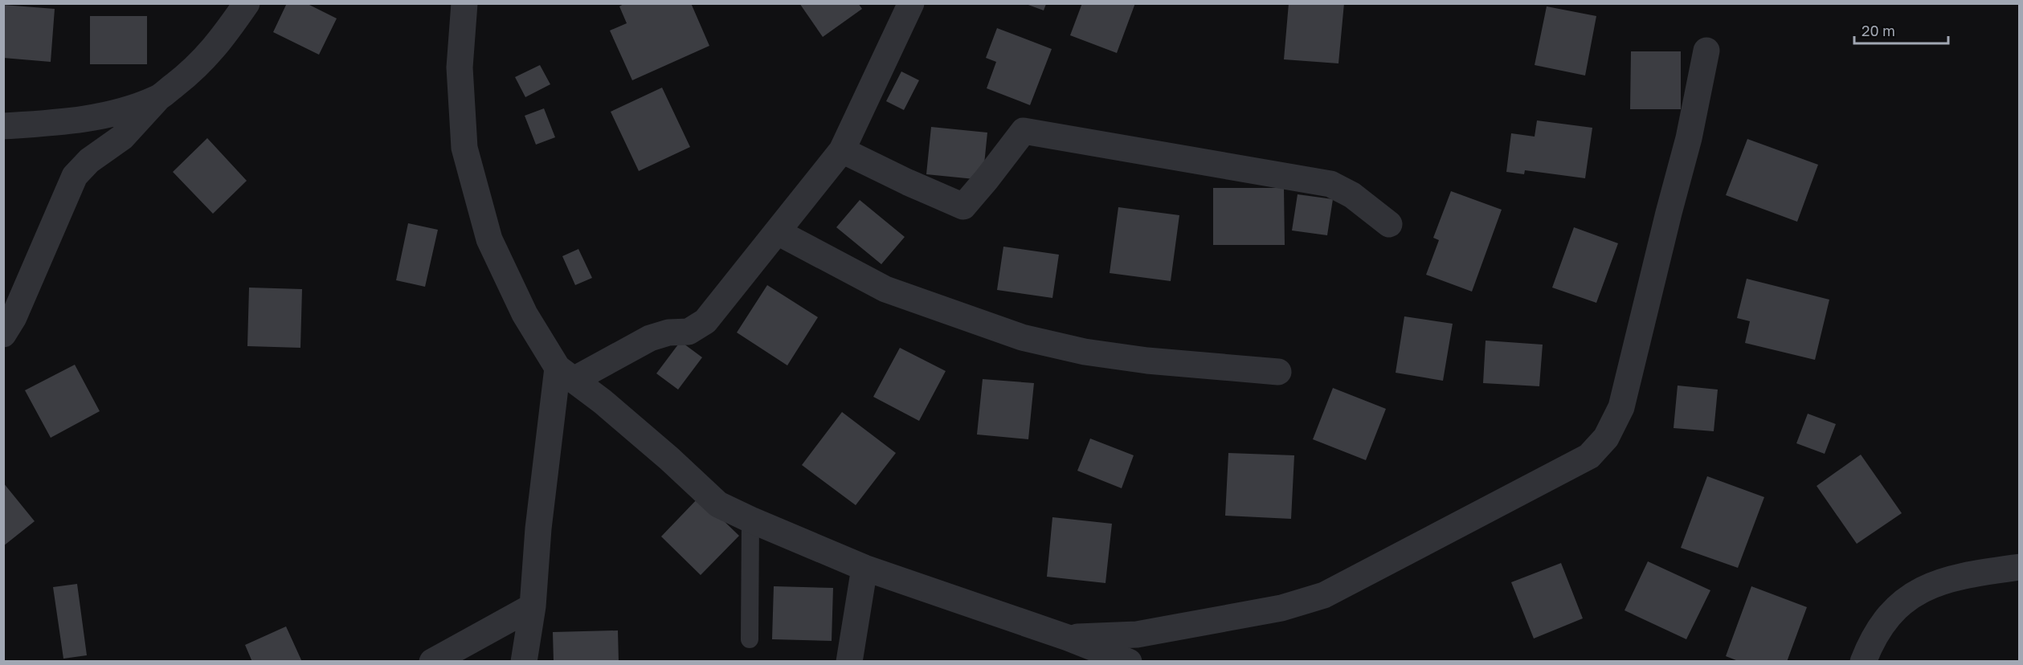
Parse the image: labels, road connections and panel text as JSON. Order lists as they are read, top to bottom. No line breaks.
{"scale_bar":"20 m"}
